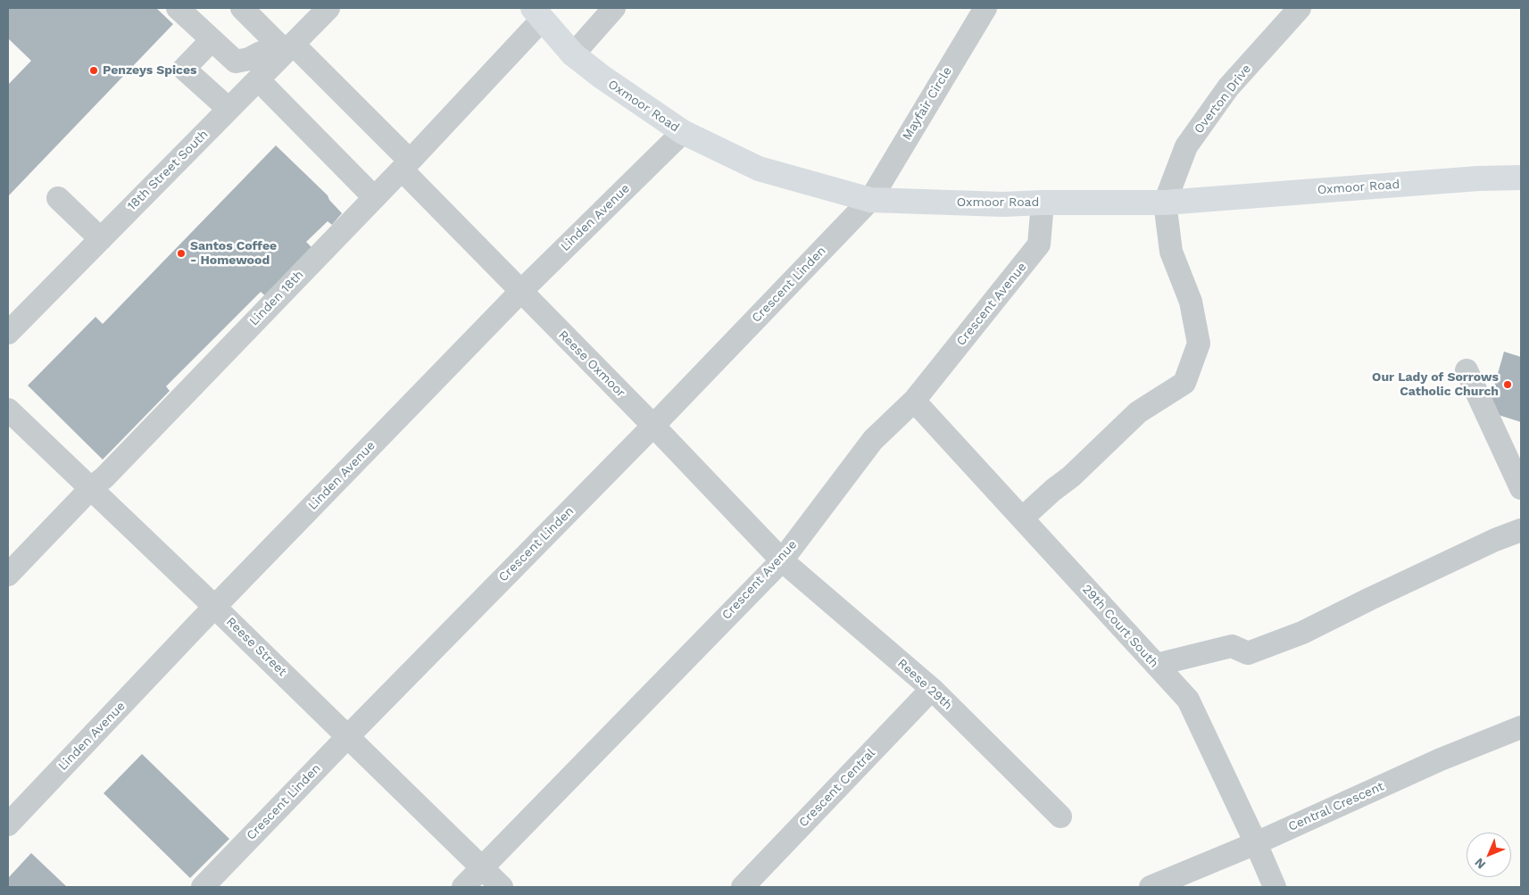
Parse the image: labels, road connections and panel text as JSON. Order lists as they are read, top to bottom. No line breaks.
{"streets":{"main road":["Oxmoor Road"],"street":["Overton Drive","Mayfair Circle","18th Street South","Linden Avenue","Crescent Linden","Linden 18th","Crescent Avenue","Reese Oxmoor","29th Court South","Reese Street","Reese 29th","Crescent Central","Central Crescent"]},"crossings":[["Overton Drive","Oxmoor Road"],["Mayfair Circle","Oxmoor Road"],["Mayfair Circle","Crescent Linden"],["Oxmoor Road","Linden Avenue"],["Oxmoor Road","Crescent Linden"],["Oxmoor Road","Linden 18th"],["Oxmoor Road","Crescent Avenue"],["18th Street South","Reese Oxmoor"],["Linden Avenue","Reese Oxmoor"],["Linden Avenue","Reese Street"],["Crescent Linden","Reese Oxmoor"],["Crescent Linden","Reese Street"],["Linden 18th","Reese Oxmoor"],["Linden 18th","Reese Street"],["Crescent Avenue","Reese Oxmoor"],["Crescent Avenue","29th Court South"],["Crescent Avenue","Reese Street"],["Crescent Avenue","Reese 29th"],["Reese Oxmoor","Reese 29th"],["29th Court South","Central Crescent"],["Reese 29th","Crescent Central"]],"places":["Penzeys Spices","Santos Coffee - Homewood","Our Lady of Sorrows Catholic Church"],"north":"bottom left"}
